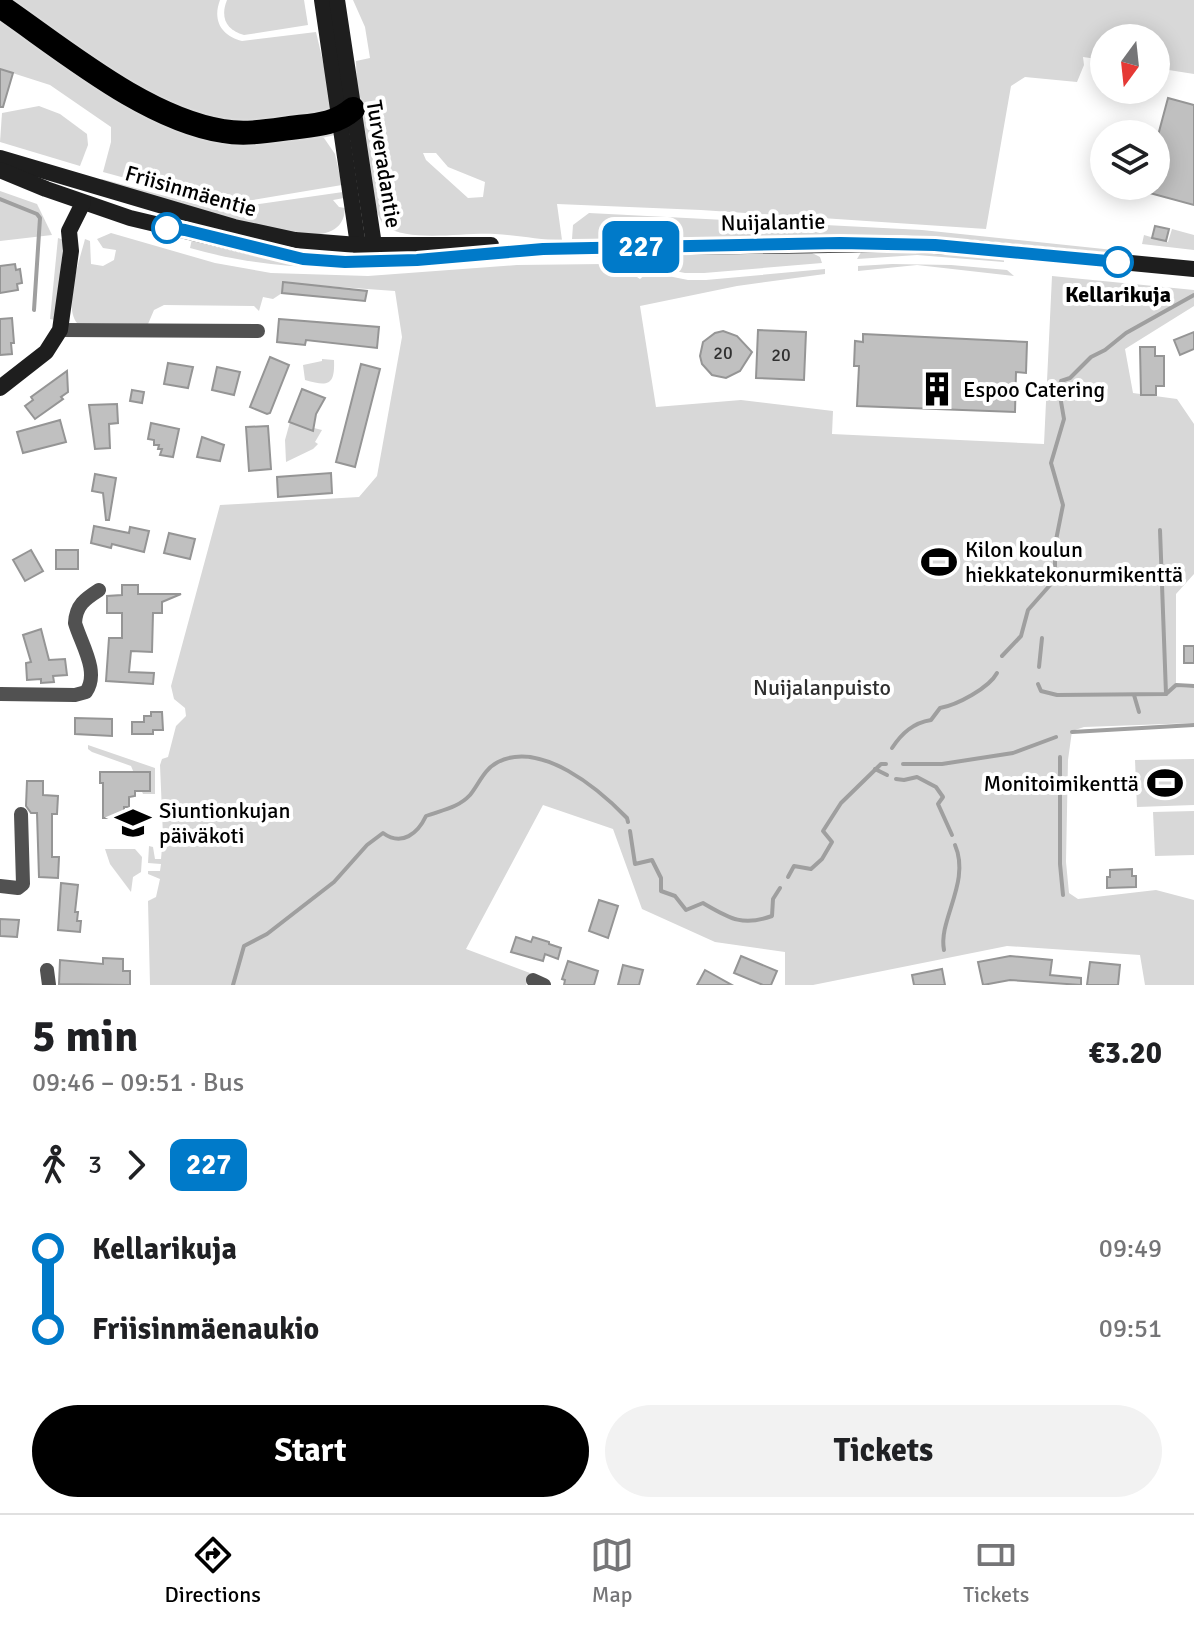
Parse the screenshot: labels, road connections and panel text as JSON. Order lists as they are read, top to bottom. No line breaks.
{"streets":{"main road":["Turveradantie","Friisinmäentie","Nuijalantie"]},"crossings":[["Turveradantie","Friisinmäentie"],["Turveradantie","Nuijalantie"],["Friisinmäentie","Nuijalantie"]],"parks":["Nuijalanpuisto"],"places":{"other":["Kellarikuja"],"building":["Espoo Catering"],"sports":["Kilon koulun hiekkatekonurmikenttä","Monitoimikenttä"],"school or university":["Siuntionkujan päiväkoti"]},"lines":["bus line 227"],"house_numbers":["20","20"],"north":"bottom","page":{"on_map":"227","heading":["5 min","09:46 – 09:51 · Bus","€3.20"],"legs":["3","227"],"list":[{"name":"Kellarikuja","value":"09:49"},{"name":"Friisinmäenaukio","value":"09:51"}],"buttons":["Start","Tickets"],"tabs":["Directions","Map","Tickets"]}}
